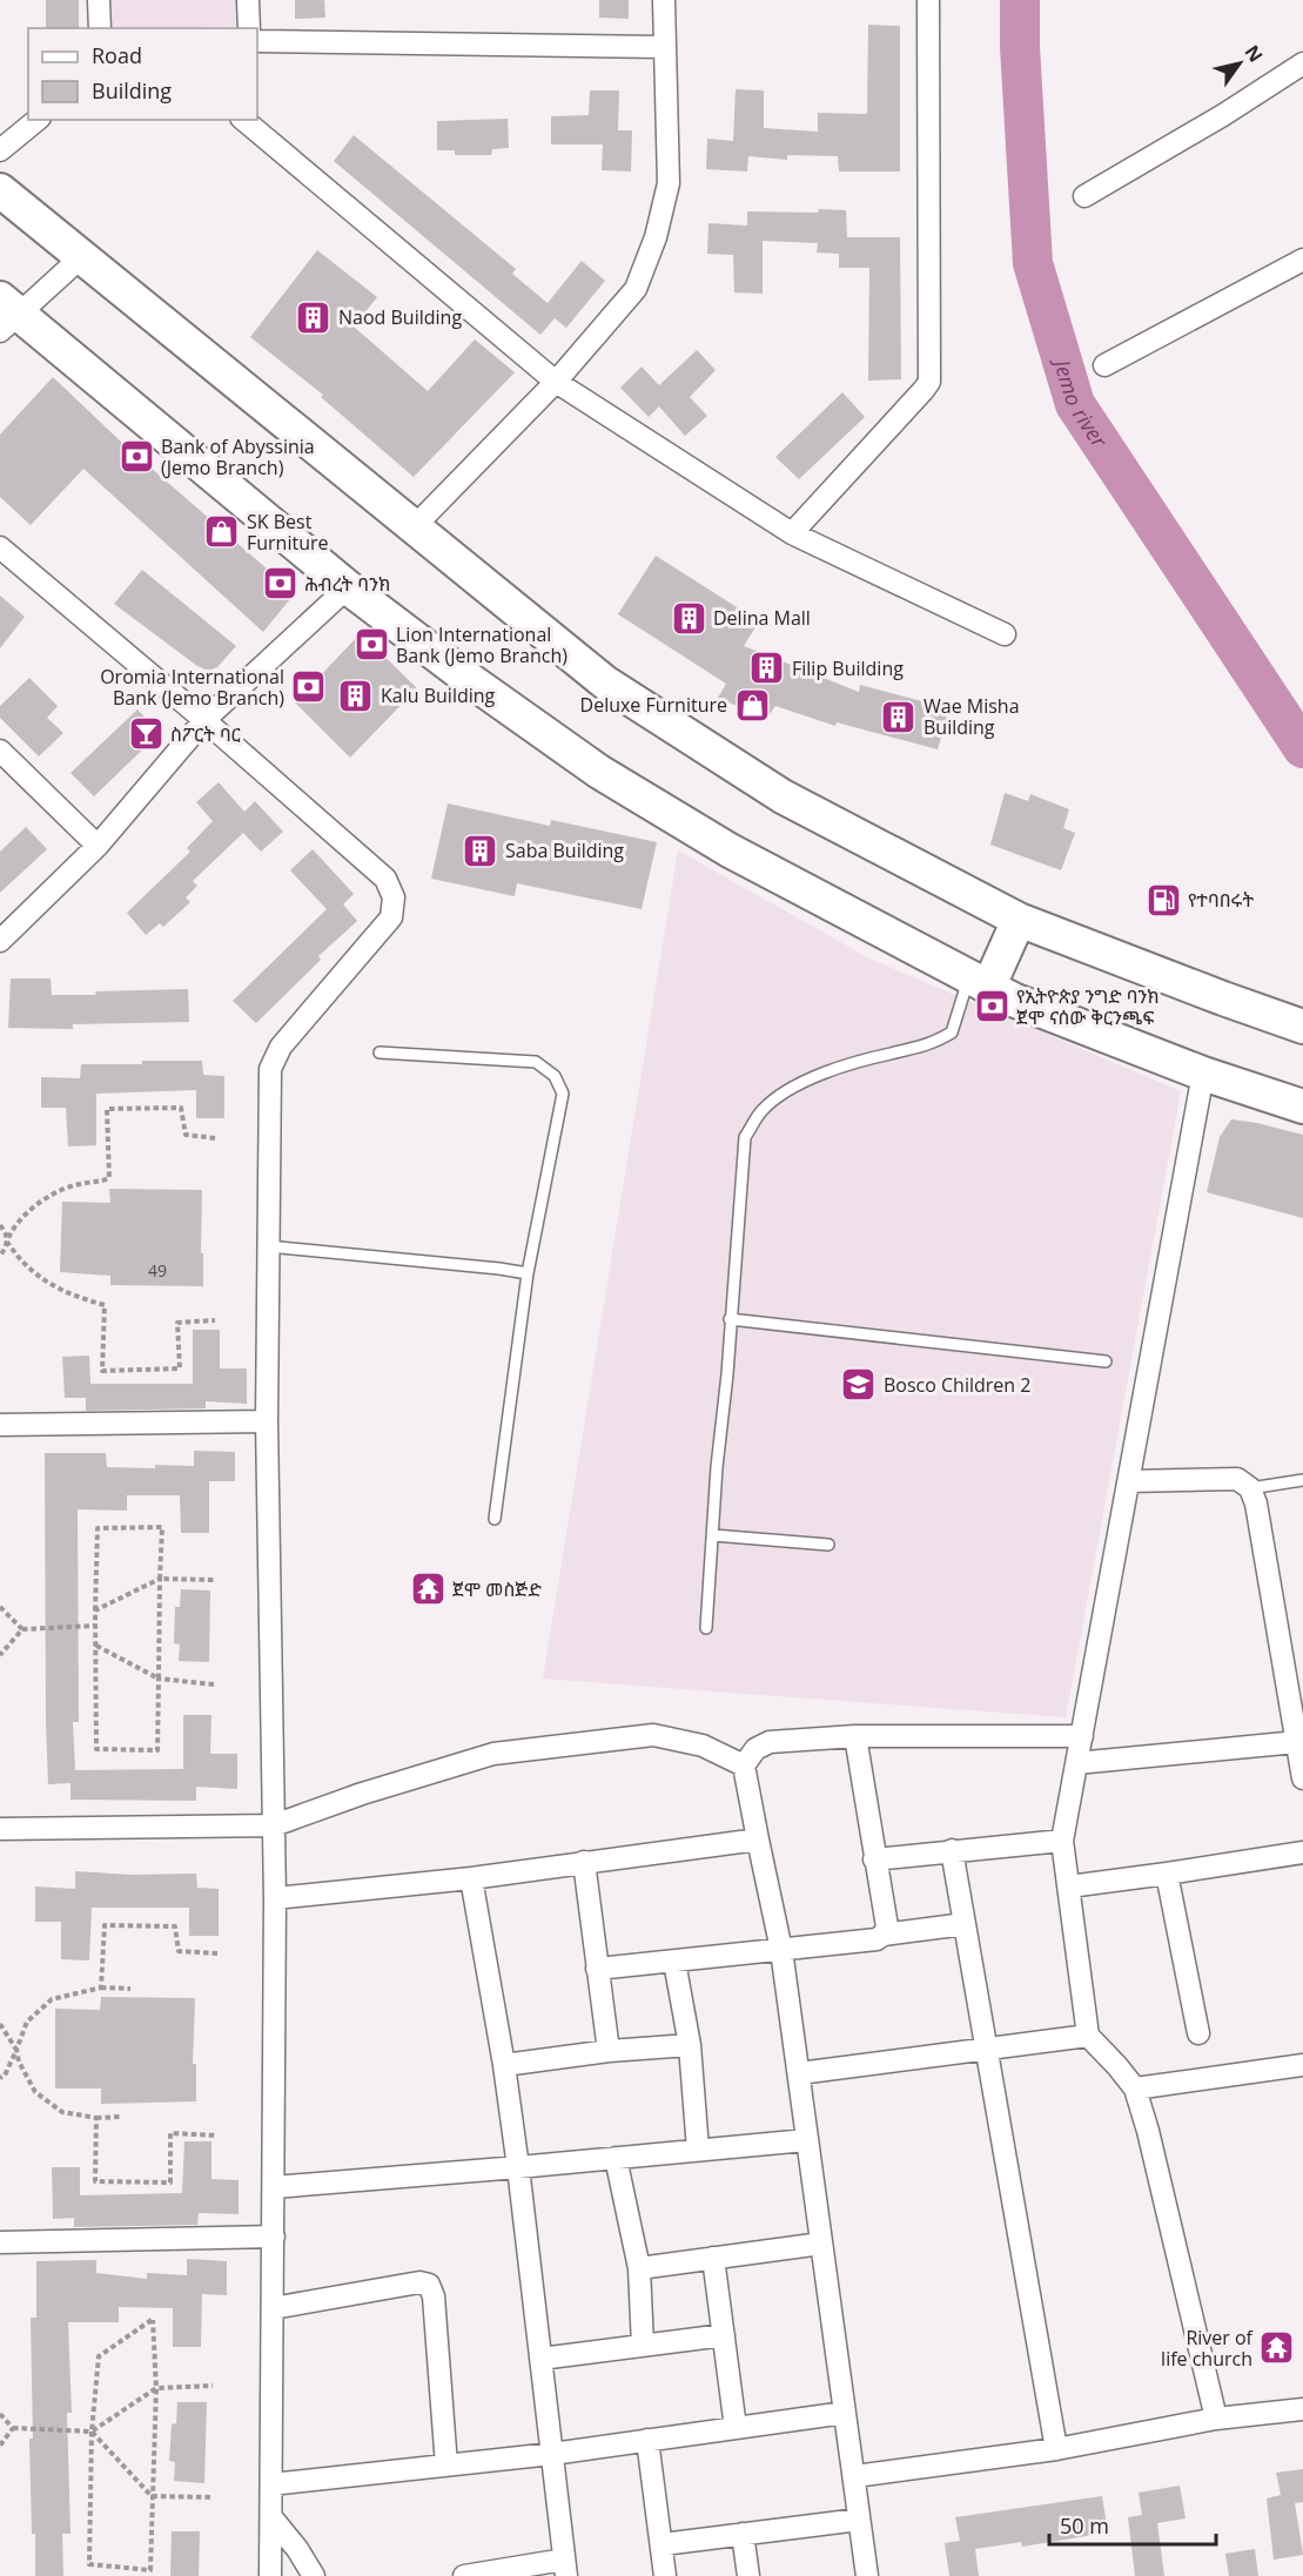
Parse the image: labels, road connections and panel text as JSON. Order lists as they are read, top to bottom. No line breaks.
{"water":["Jemo river"],"places":{"building":["Naod Building","Delina Mall","Filip Building","Kalu Building","Wae Misha Building","Saba Building"],"bank":["Bank of Abyssinia (Jemo Branch)","ሕብረት ባንክ","Lion International Bank (Jemo Branch)","Oromia International Bank (Jemo Branch)","የኢትዮጵያ ንግድ ባንክ ጀሞ ናሰው ቅርንጫፍ"],"shop":["SK Best Furniture","Deluxe Furniture"],"bar":["ስፖርት ባር"],"fuel station":["የተባበሩት"],"school or university":["Bosco Children 2"],"temple":["ጀሞ መስጅድ","River of life church"]},"house_numbers":["49"],"legend":["Road","Building"],"scale_bar":"50 m","north":"top right"}
